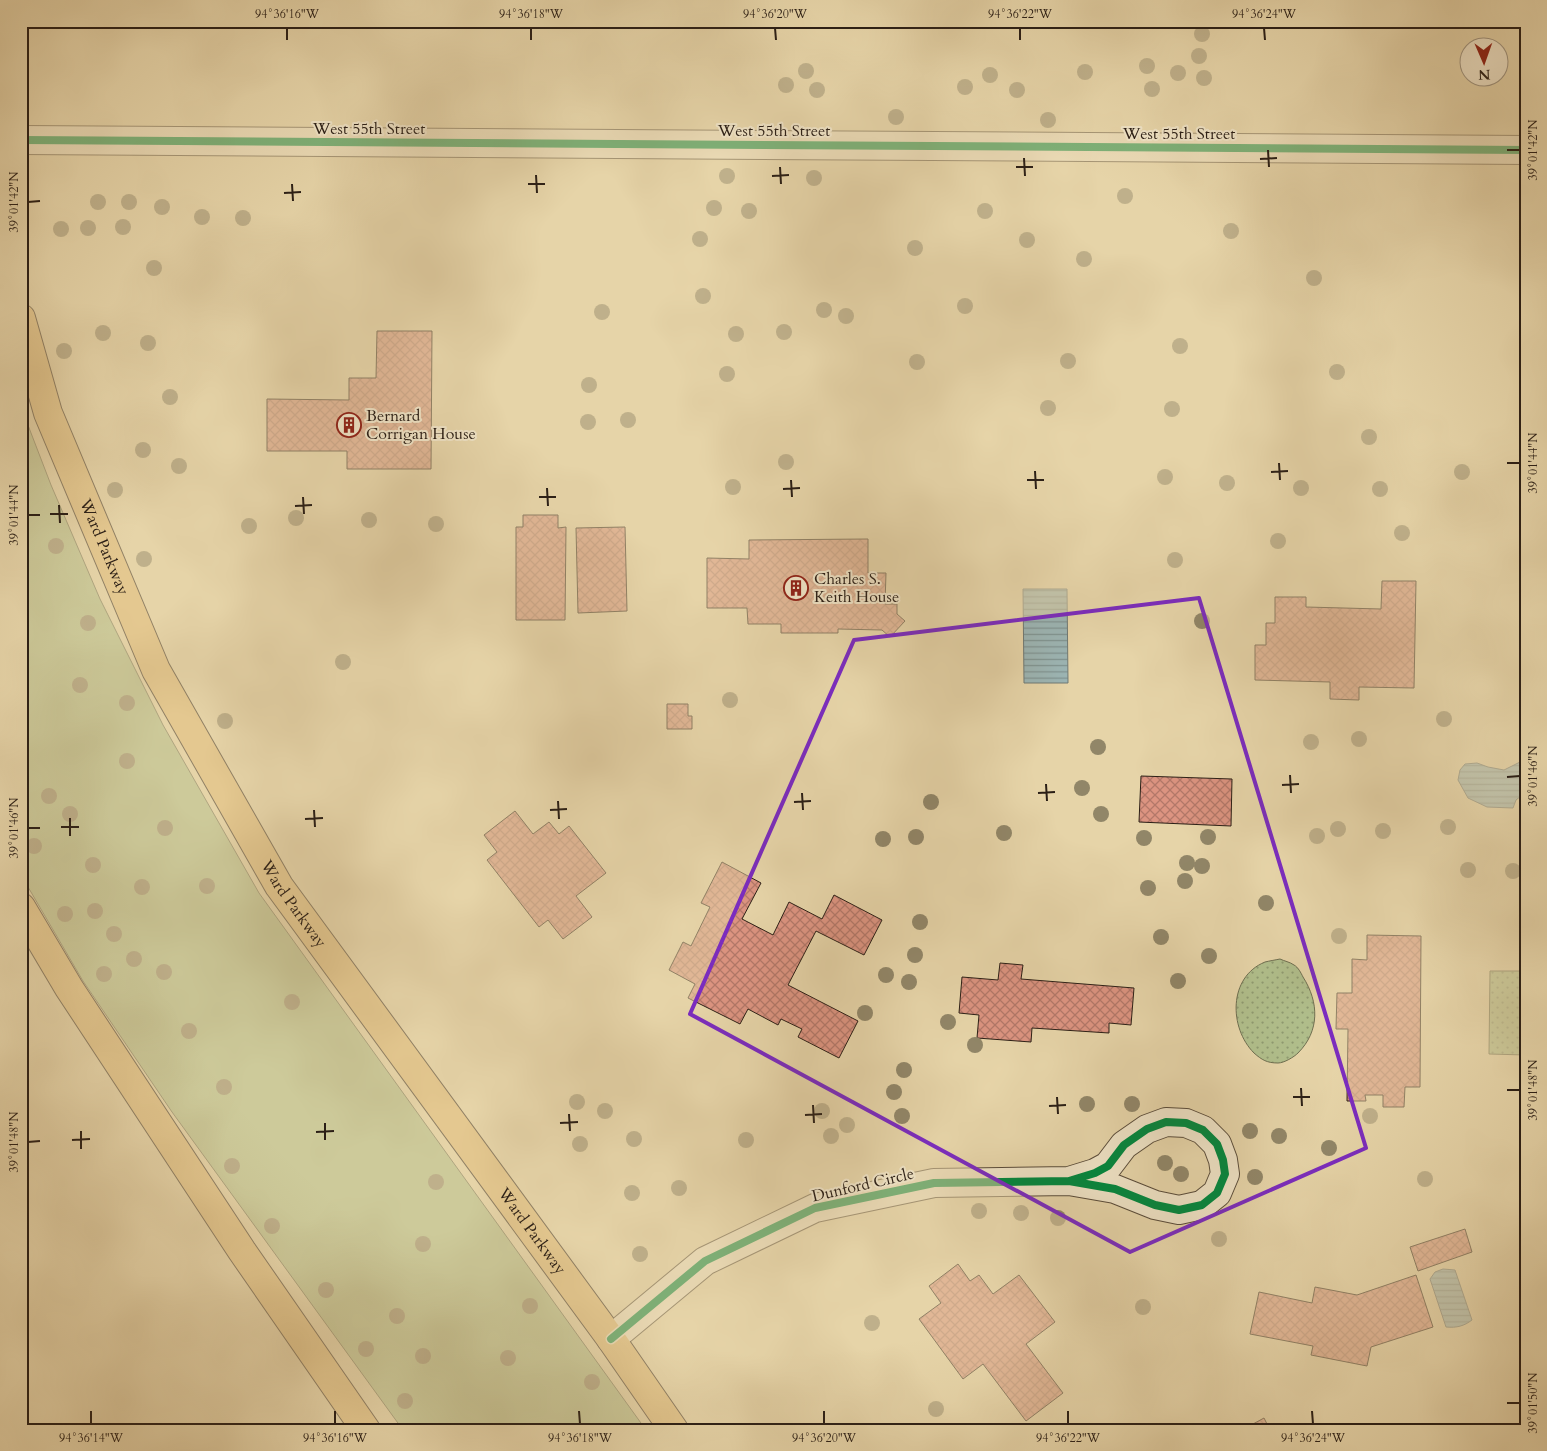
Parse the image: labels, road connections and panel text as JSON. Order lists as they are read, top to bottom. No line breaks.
{"streets":{"main road":["Ward Parkway"],"street":["West 55th Street","Dunford Circle"]},"crossings":[["Ward Parkway","Dunford Circle"]],"places":{"building":["Bernard Corrigan House","Charles S. Keith House"]},"north":"bottom","coordinates":["94°36'16\"W","94°36'18\"W","94°36'20\"W","94°36'22\"W","94°36'24\"W","39°01'42\"N","39°01'44\"N","39°01'46\"N","39°01'48\"N","39°01'50\"N","94°36'14\"W"]}
